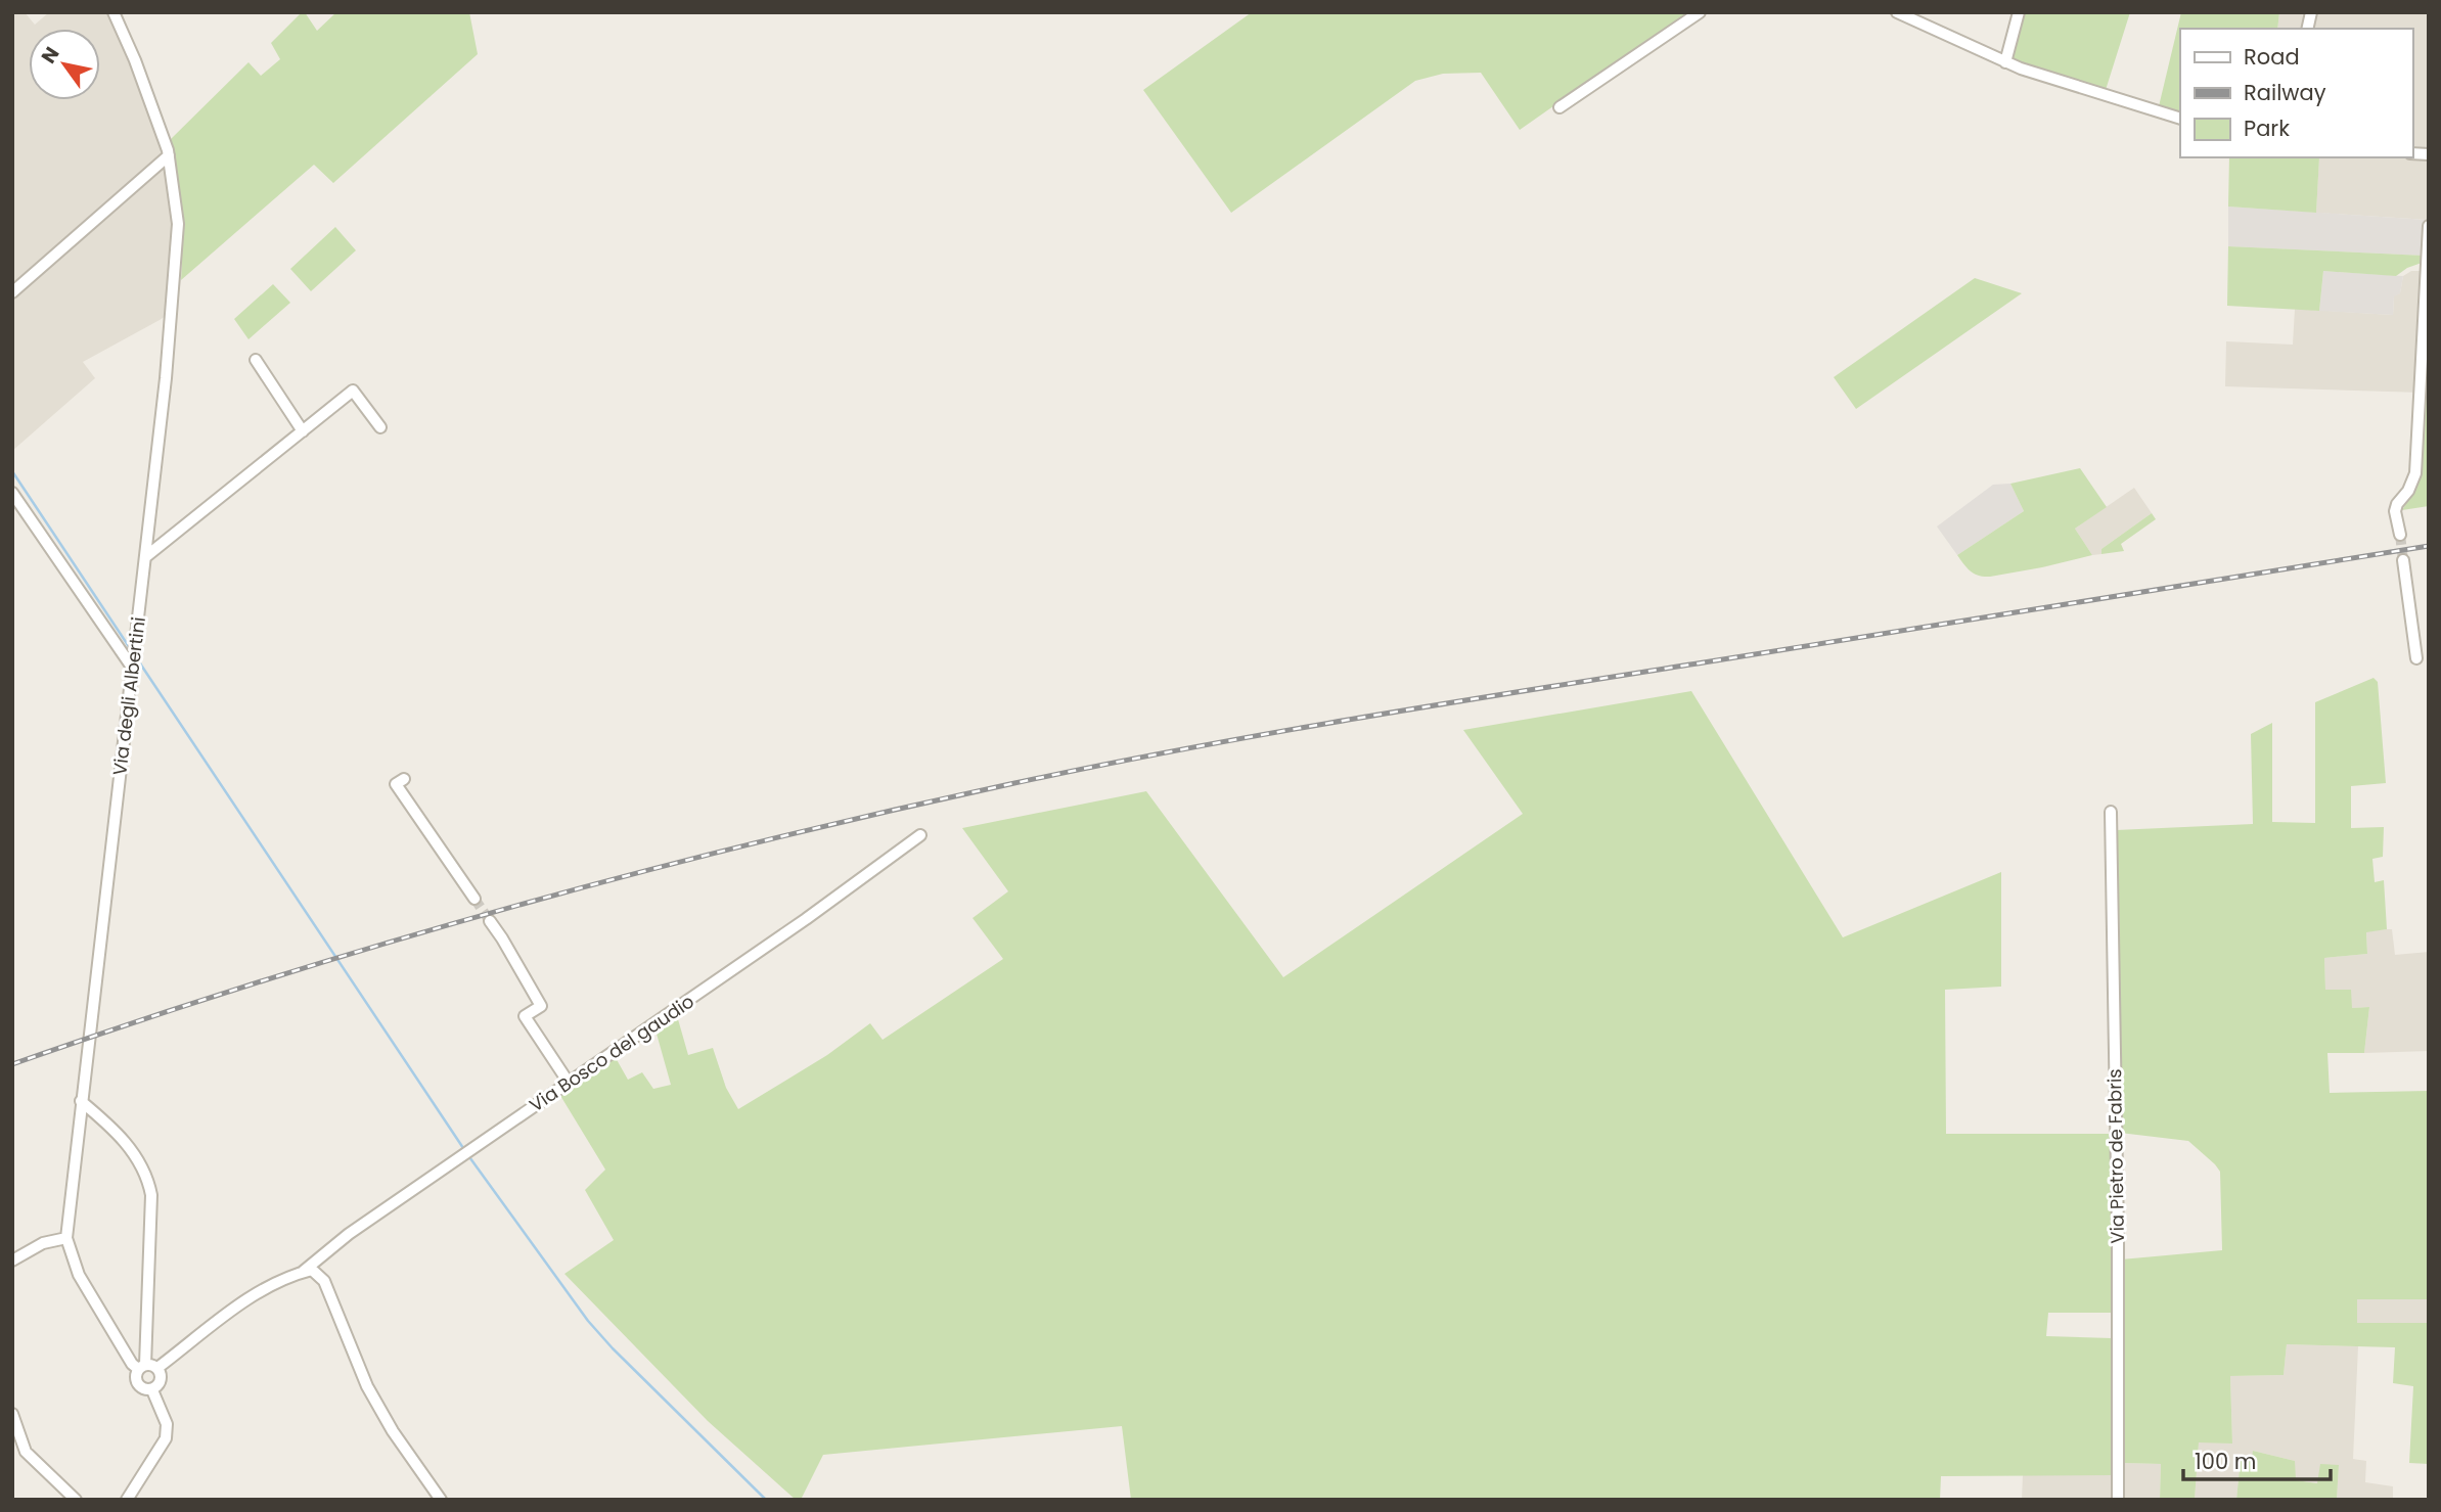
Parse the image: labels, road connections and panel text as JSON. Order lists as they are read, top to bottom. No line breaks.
{"streets":{"street":["Via degli Albertini","Via Bosco del gaudio","Via Pietro de Fabris"]},"crossings":[["Via degli Albertini","Via Bosco del gaudio"]],"legend":["Road","Railway","Park"],"scale_bar":"100 m","north":"top left"}
